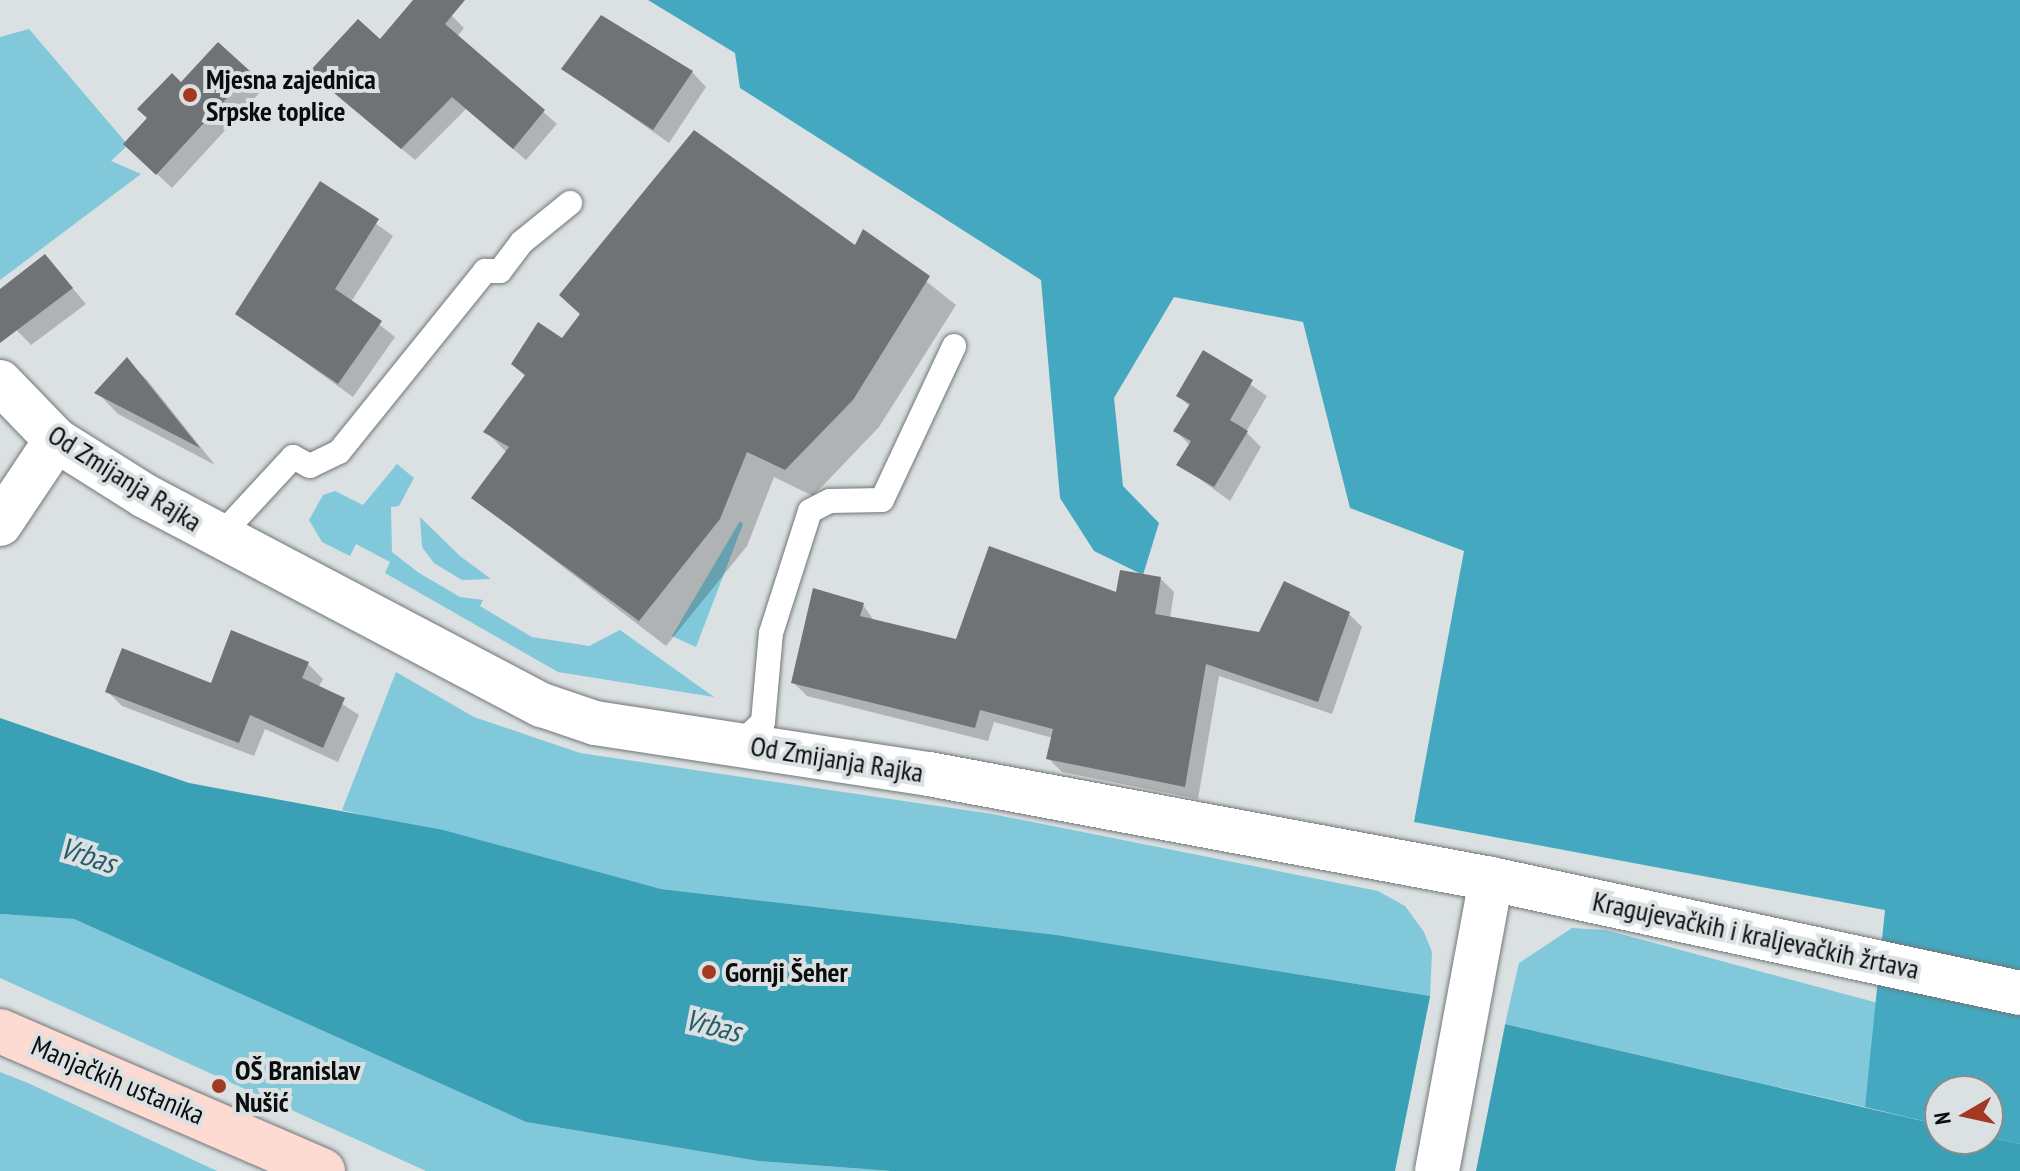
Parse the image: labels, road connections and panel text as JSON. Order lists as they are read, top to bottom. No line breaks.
{"streets":{"main road":["Manjačkih ustanika"],"street":["Od Zmijanja Rajka","Kragujevačkih i kraljevačkih žrtava"]},"crossings":[["Od Zmijanja Rajka","Kragujevačkih i kraljevačkih žrtava"]],"water":["Vrbas"],"places":["Mjesna zajednica Srpske toplice","Gornji Šeher","OŠ Branislav Nušić"],"north":"left"}
